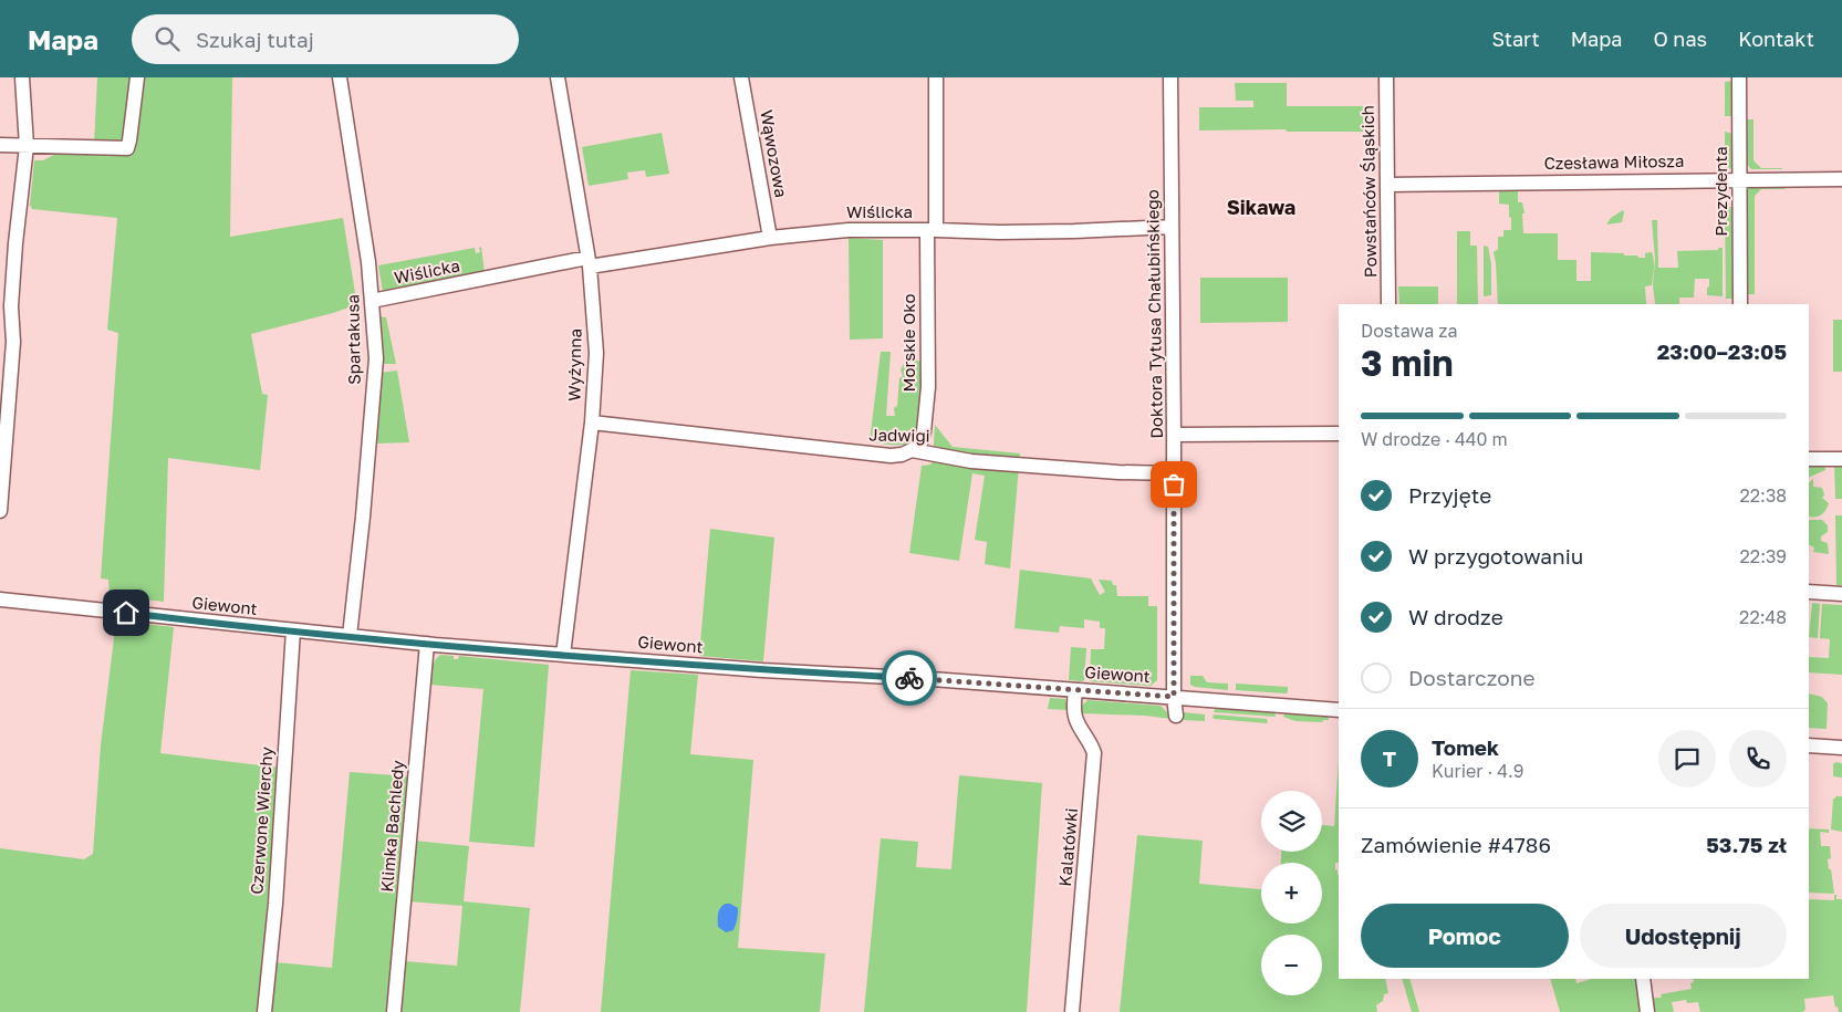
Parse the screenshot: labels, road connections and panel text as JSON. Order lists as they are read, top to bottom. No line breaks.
{"streets":{"street":["Wąwozowa","Czesława Miłosza","Powstańców Śląskich","Prezydenta","Wiślicka","Doktora Tytusa Chałubińskiego","Spartakusa","Morskie Oko","Wyżynna","Jadwigi","Giewont","Czerwone Wierchy","Klimka Bachledy","Kalatówki"]},"crossings":[["Wąwozowa","Wiślicka"],["Czesława Miłosza","Powstańców Śląskich"],["Czesława Miłosza","Prezydenta"],["Wiślicka","Doktora Tytusa Chałubińskiego"],["Wiślicka","Spartakusa"],["Wiślicka","Morskie Oko"],["Wiślicka","Wyżynna"],["Doktora Tytusa Chałubińskiego","Jadwigi"],["Doktora Tytusa Chałubińskiego","Giewont"],["Spartakusa","Giewont"],["Morskie Oko","Jadwigi"],["Wyżynna","Jadwigi"],["Wyżynna","Giewont"],["Giewont","Czerwone Wierchy"],["Giewont","Klimka Bachledy"],["Giewont","Kalatówki"]],"districts":["Sikawa"],"page":{"header":"Mapa","search":"Szukaj tutaj","nav":["Start","Mapa","O nas","Kontakt"],"heading":["3 min","Dostawa za","23:00–23:05"],"panel":["Tomek","Kurier · 4.9","Zamówienie #4786","53.75 zł"],"bar":"W drodze · 440 m","list":[["Przyjęte","22:38"],["W przygotowaniu","22:39"],["W drodze","22:48"],"Dostarczone"],"round":"T","map_buttons":["+","−"],"buttons":["Pomoc","Udostępnij"]}}
